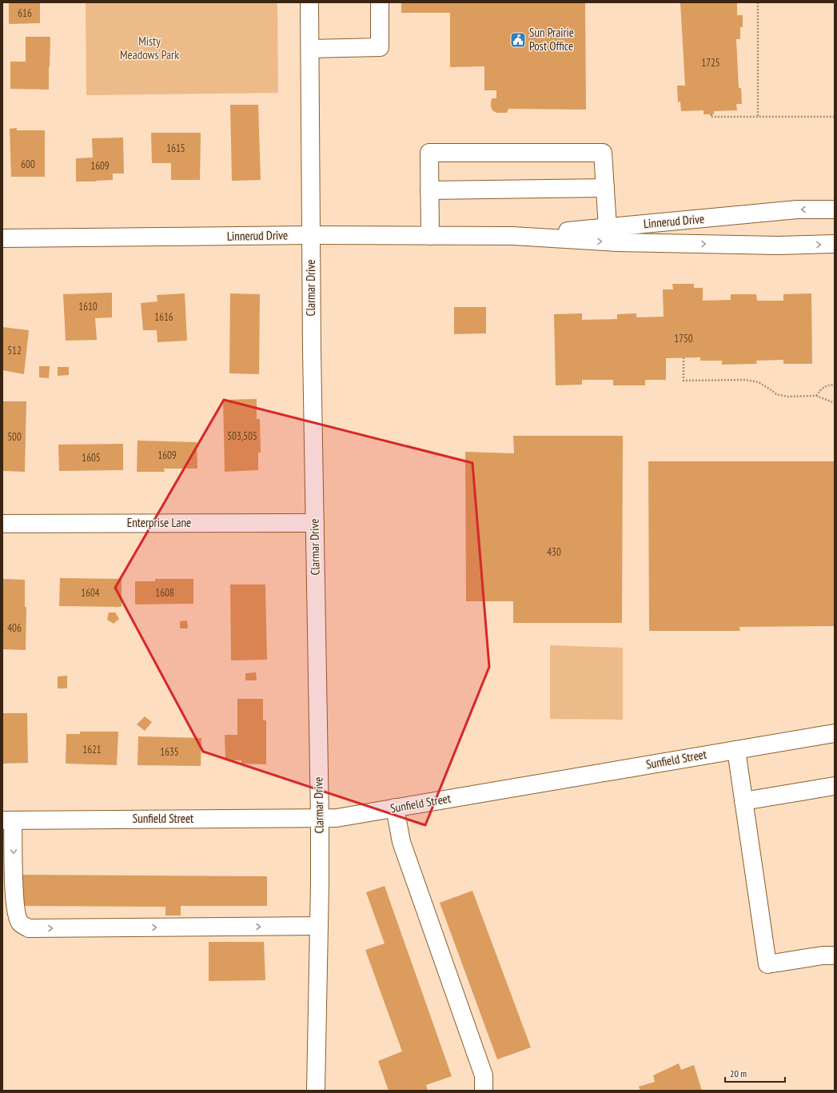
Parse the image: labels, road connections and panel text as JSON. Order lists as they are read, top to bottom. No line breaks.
{"streets":{"street":["Linnerud Drive","Clarmar Drive","Enterprise Lane","Sunfield Street"]},"crossings":[["Linnerud Drive","Clarmar Drive"],["Clarmar Drive","Enterprise Lane"],["Clarmar Drive","Sunfield Street"]],"parks":["Misty Meadows Park"],"places":{"public building":["Sun Prairie Post Office"]},"house_numbers":["616","1725","1615","600","1609","1610","1616","1750","512","503,505","500","1609","1605","430","1604","1608","406","1621","1635"],"scale_bar":"20 m"}
